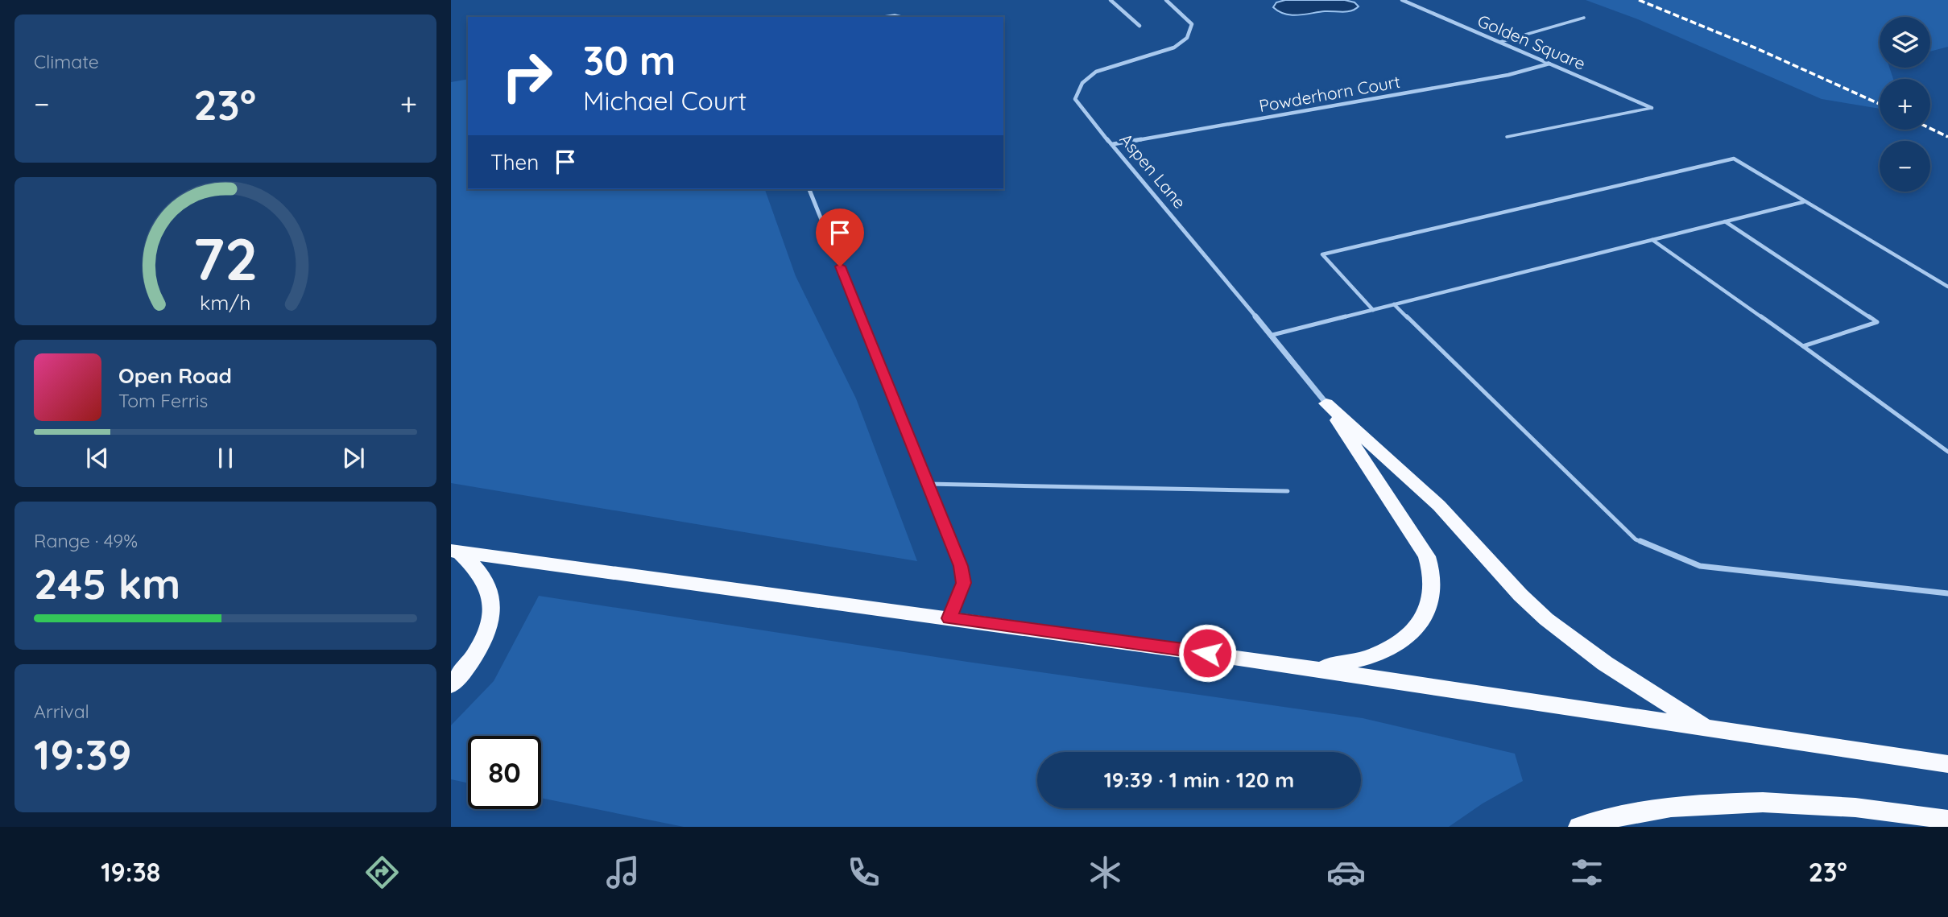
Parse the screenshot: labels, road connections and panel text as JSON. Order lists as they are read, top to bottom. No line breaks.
{"streets":{"street":["Golden Square","Powderhorn Court","Aspen Lane"]},"crossings":[["Golden Square","Powderhorn Court"],["Powderhorn Court","Aspen Lane"]],"page":{"tile":["Climate",["Range · 49%","245 km"],["Arrival","19:39"]],"map_buttons":["+","−"],"turn":["30 m","Michael Court"],"heat":["−","23°","+"],"then":"Then","song":["Open Road","Tom Ferris"],"limit":"80","trip":"19:39 · 1 min · 120 m","tabs":["19:38","23°"],"gauge":["72","km/h"]}}
